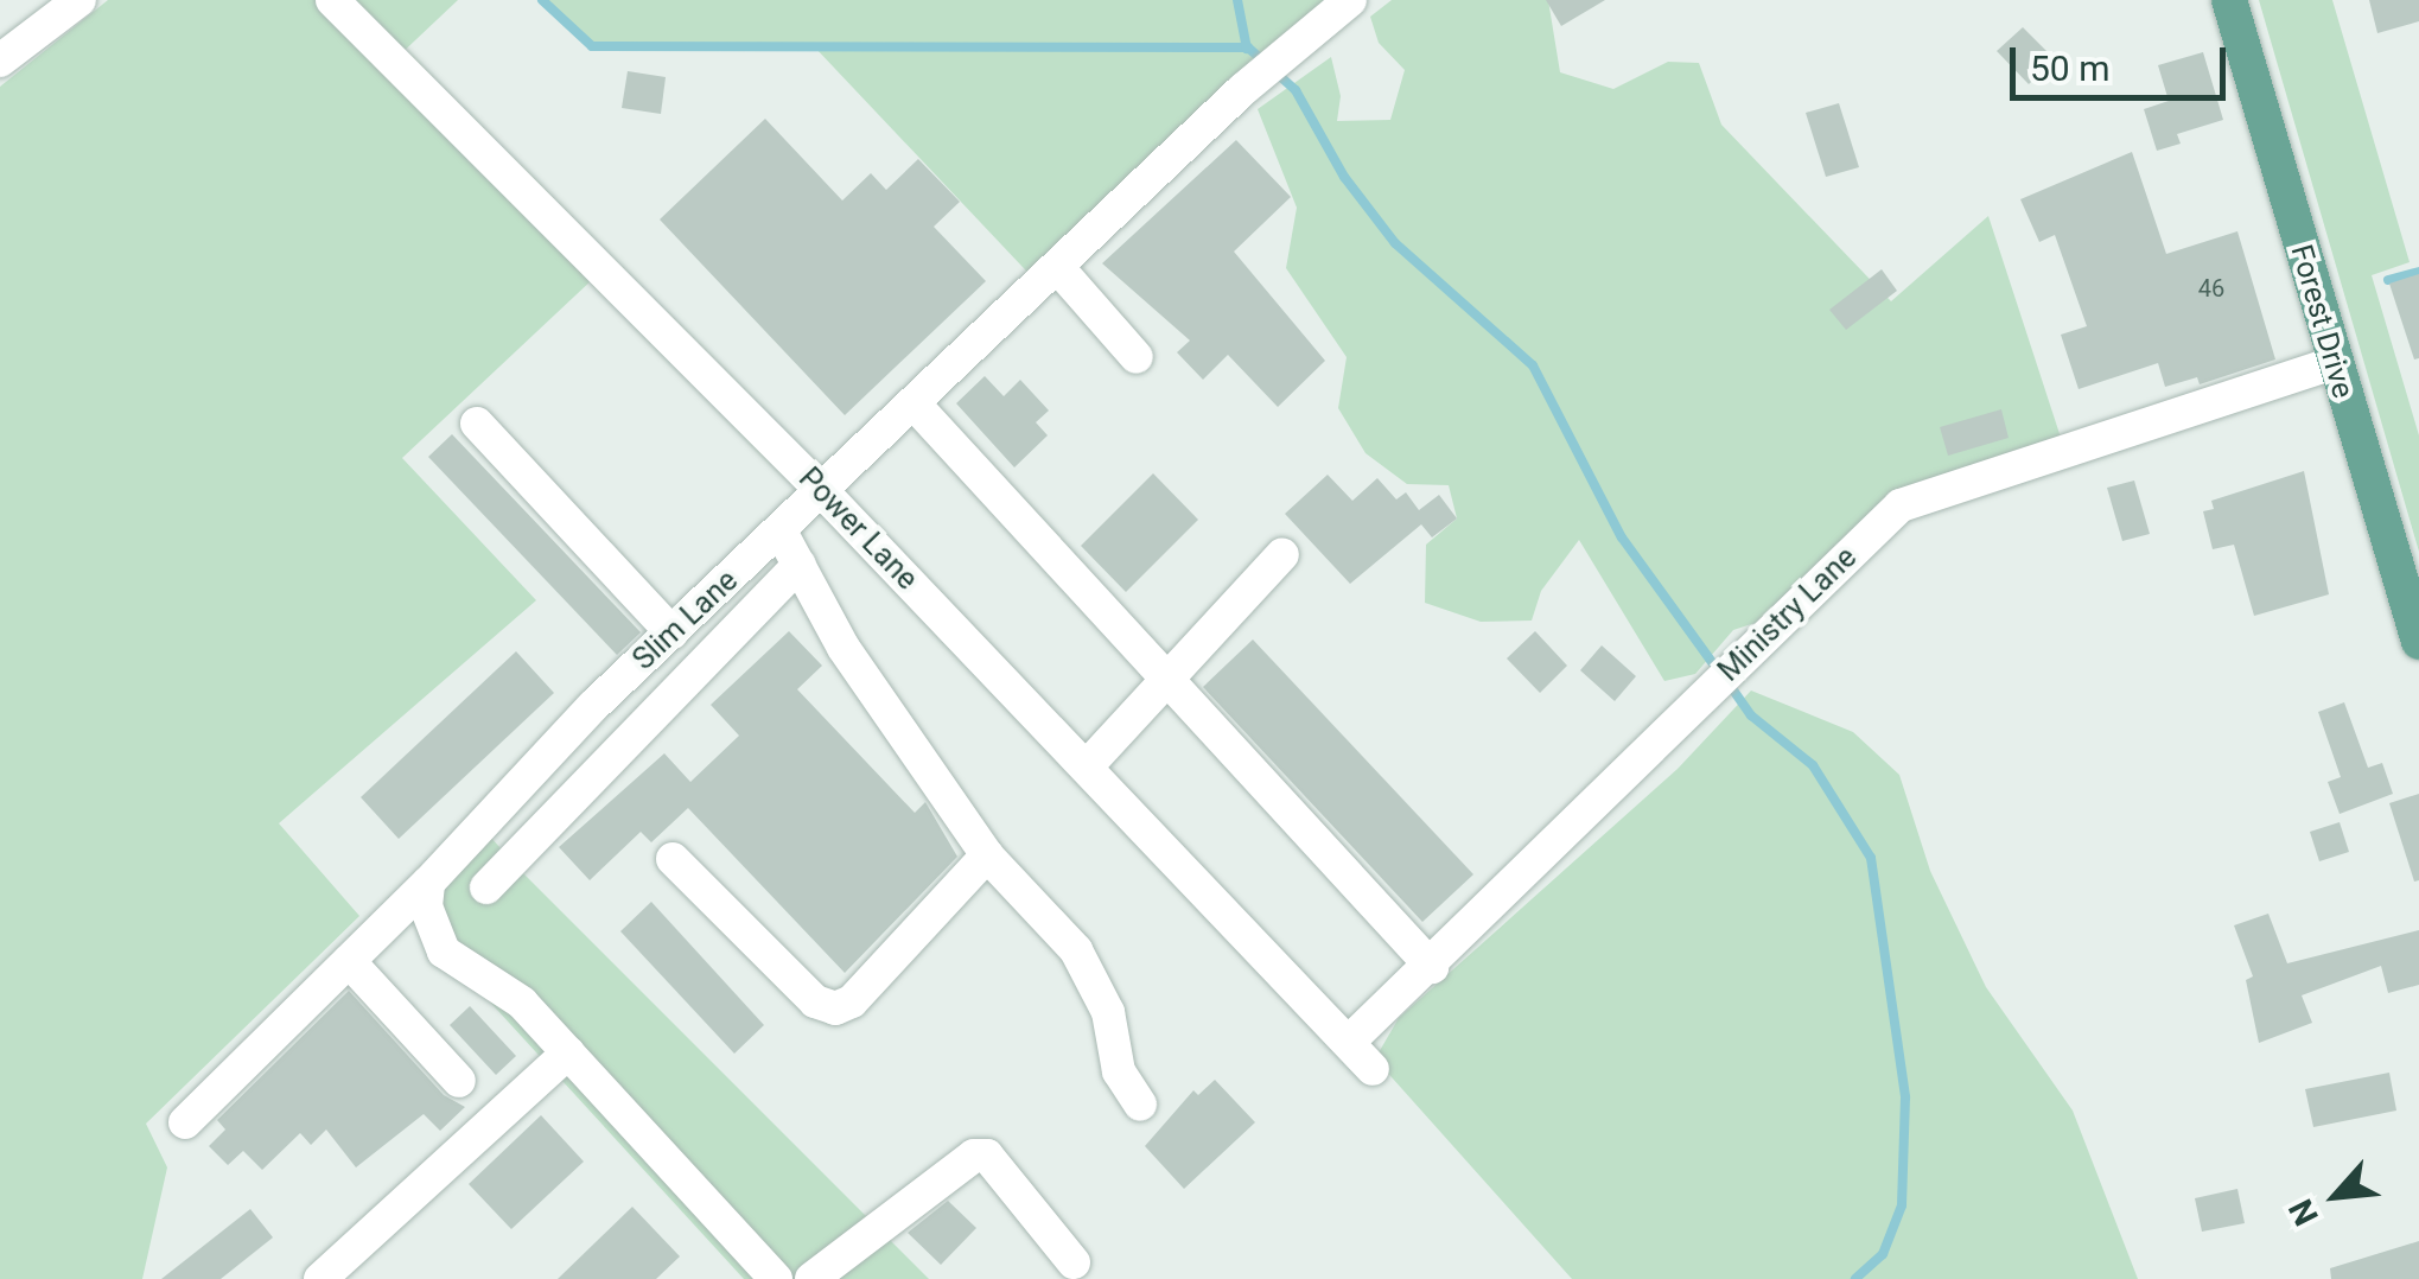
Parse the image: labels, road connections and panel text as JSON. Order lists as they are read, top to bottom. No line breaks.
{"streets":{"main road":["Forest Drive"],"street":["Power Lane","Ministry Lane","Slim Lane"]},"crossings":[["Forest Drive","Ministry Lane"],["Power Lane","Ministry Lane"],["Power Lane","Slim Lane"]],"house_numbers":["46"],"scale_bar":"50 m","north":"bottom left"}
